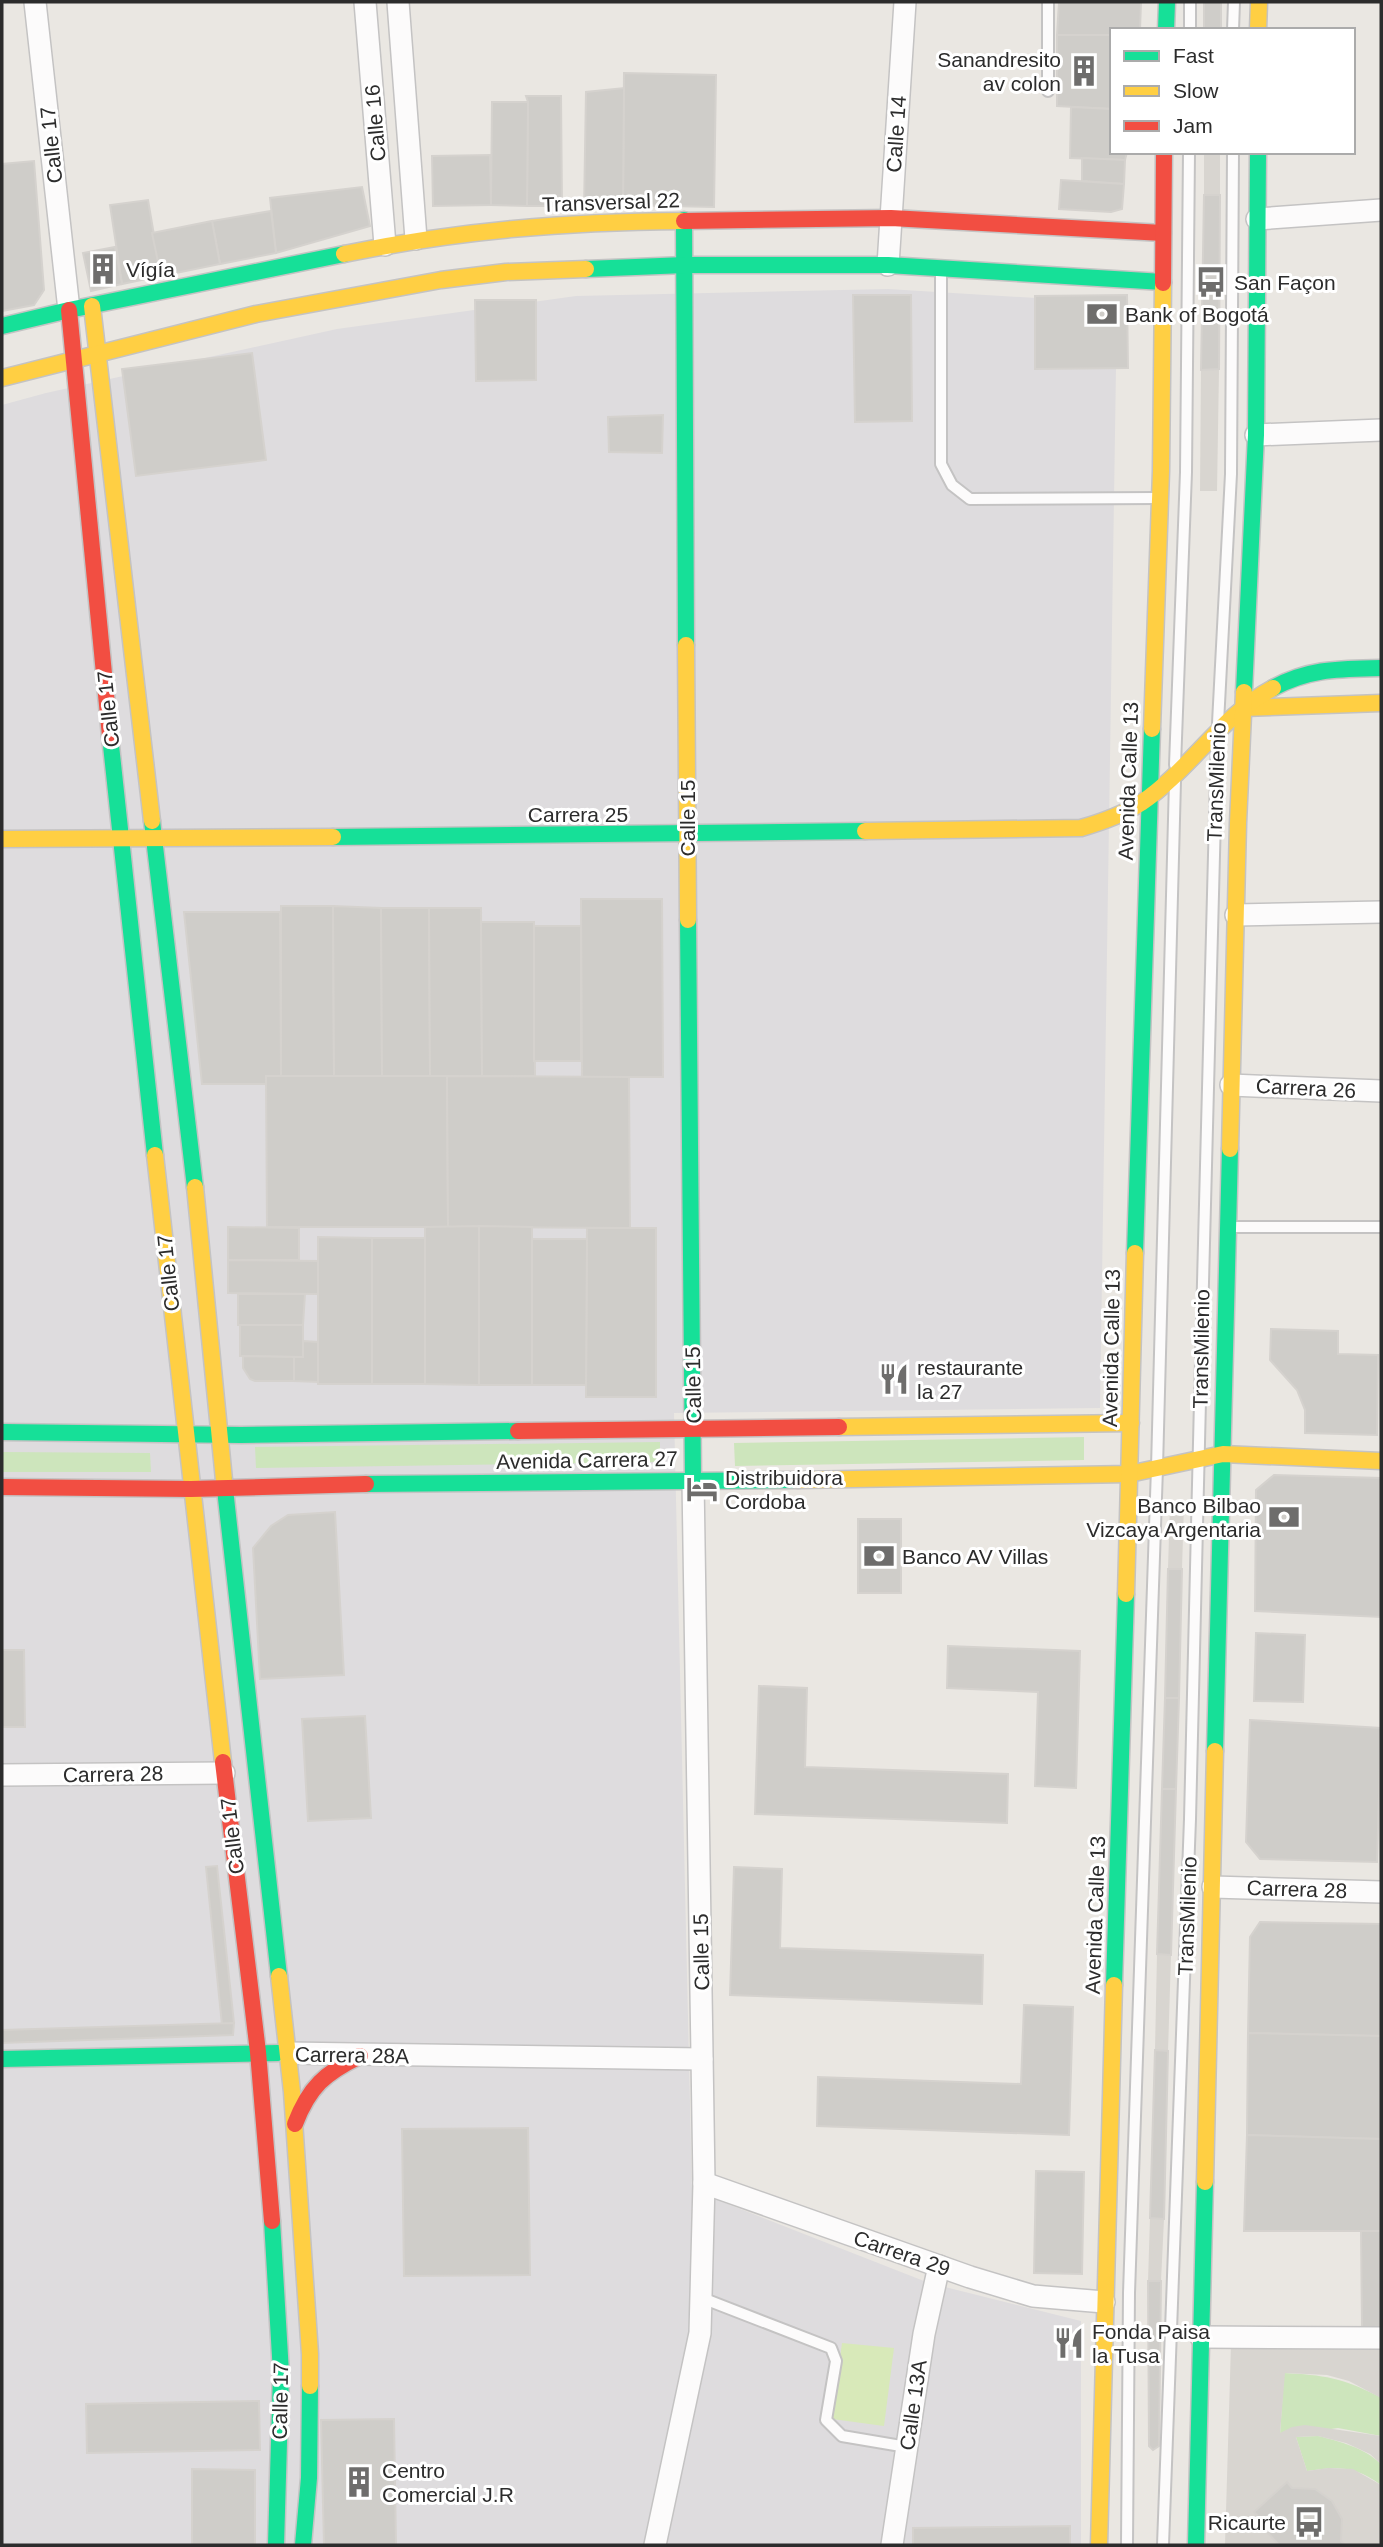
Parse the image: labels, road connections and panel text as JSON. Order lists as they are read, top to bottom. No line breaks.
{"streets":{"street":["Calle 16","Calle 14","Calle 17","Transversal 22","Avenida Calle 13","Carrera 25","Calle 15","Carrera 26","Avenida Carrera 27","Carrera 28","Carrera 28A","Carrera 29","Calle 13A"],"lane":["TransMilenio"]},"crossings":[["Calle 16","Transversal 22"],["Calle 14","Transversal 22"],["Calle 17","Transversal 22"],["Calle 17","Carrera 25"],["Calle 17","Avenida Carrera 27"],["Calle 17","Carrera 28"],["Calle 17","Carrera 28A"],["Transversal 22","Avenida Calle 13"],["Transversal 22","Calle 15"],["Avenida Calle 13","Carrera 25"],["Avenida Calle 13","Avenida Carrera 27"],["Avenida Calle 13","Carrera 29"],["TransMilenio","Carrera 25"],["TransMilenio","Avenida Carrera 27"],["Carrera 25","Calle 15"],["Calle 15","Avenida Carrera 27"],["Calle 15","Carrera 28A"],["Calle 15","Carrera 29"],["Carrera 29","Calle 13A"]],"places":{"building":["Sanandresito av colon","Vígía","Centro Comercial J.R"],"bus stop":["San Façon","Ricaurte"],"bank":["Bank of Bogotá","Banco Bilbao Vizcaya Argentaria","Banco AV Villas"],"restaurant":["restaurante la 27","Fonda Paisa la Tusa"],"hotel":["Distribuidora Cordoba"]},"legend":["Fast","Slow","Jam"]}
